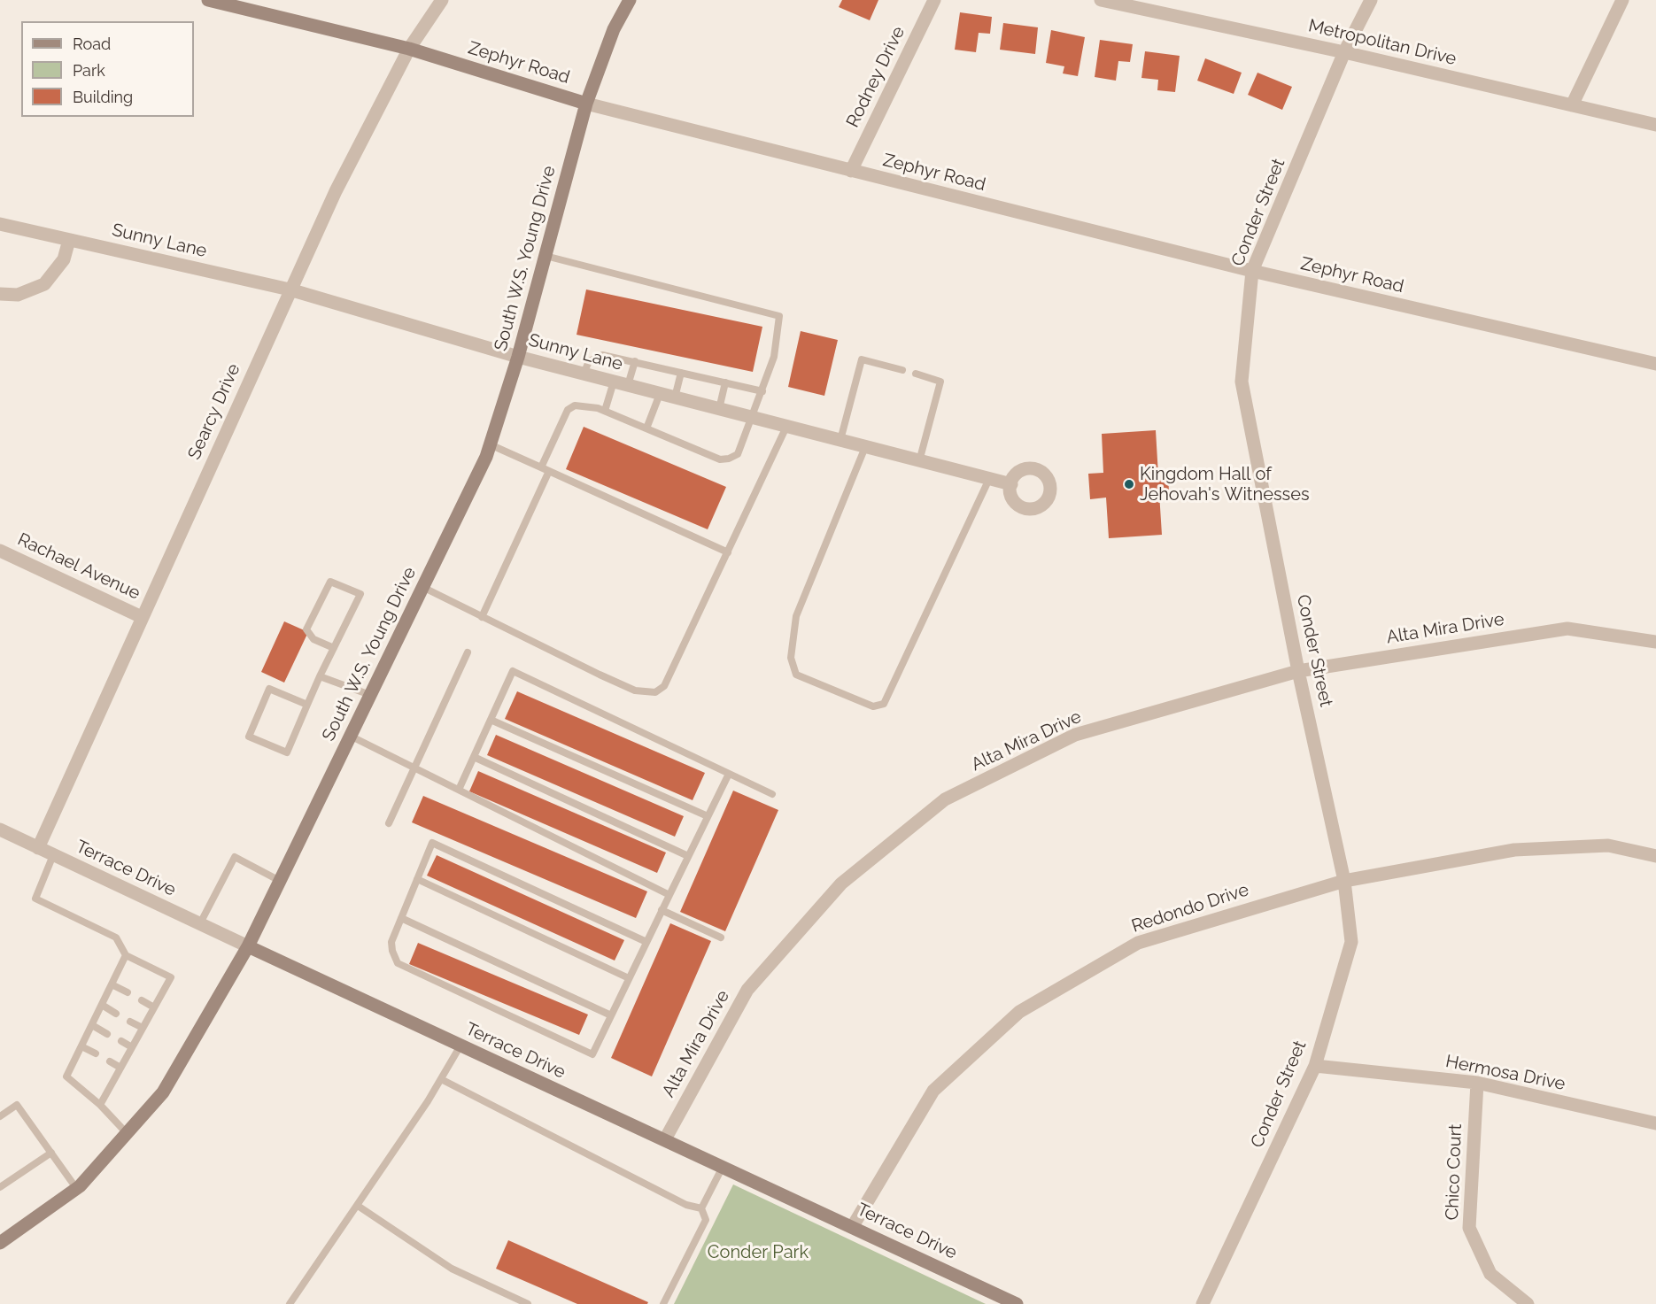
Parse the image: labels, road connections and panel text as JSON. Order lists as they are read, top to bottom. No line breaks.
{"streets":{"main road":["Zephyr Road","South W.S. Young Drive","Terrace Drive"],"street":["Metropolitan Drive","Rodney Drive","Conder Street","Sunny Lane","Searcy Drive","Rachael Avenue","Alta Mira Drive","Redondo Drive","Hermosa Drive","Chico Court"]},"crossings":[["Metropolitan Drive","Conder Street"],["Zephyr Road","Rodney Drive"],["Zephyr Road","Conder Street"],["Zephyr Road","South W.S. Young Drive"],["Zephyr Road","Searcy Drive"],["Conder Street","Alta Mira Drive"],["Conder Street","Redondo Drive"],["Conder Street","Hermosa Drive"],["Sunny Lane","South W.S. Young Drive"],["Sunny Lane","Searcy Drive"],["South W.S. Young Drive","Terrace Drive"],["Searcy Drive","Rachael Avenue"],["Searcy Drive","Terrace Drive"],["Alta Mira Drive","Terrace Drive"],["Terrace Drive","Redondo Drive"],["Hermosa Drive","Chico Court"]],"parks":["Conder Park"],"places":["Kingdom Hall of Jehovah's Witnesses"],"legend":["Road","Park","Building"]}
